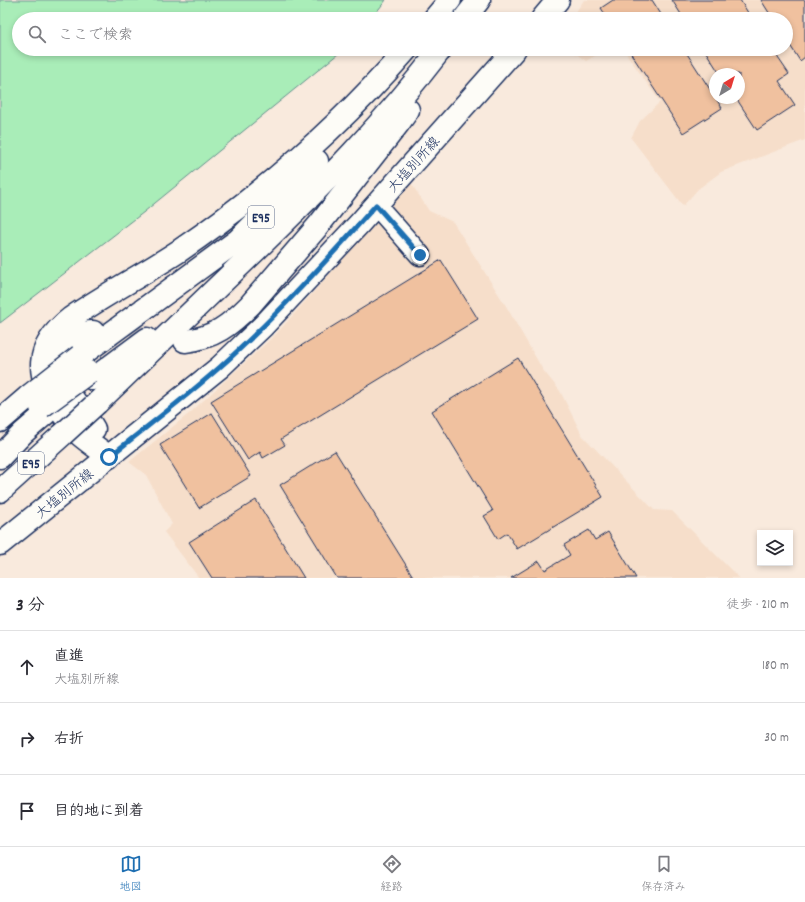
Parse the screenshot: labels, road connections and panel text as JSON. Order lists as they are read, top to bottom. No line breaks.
{"streets":{"main road":["大塩別所線","E95"]},"north":"top right","page":{"search":"ここで検索","heading":["3 分","徒歩 · 210 m"],"list":[["直進","大塩別所線","180 m"],["右折","30 m"],"目的地に到着"],"nav":["地図","経路","保存済み"]}}
